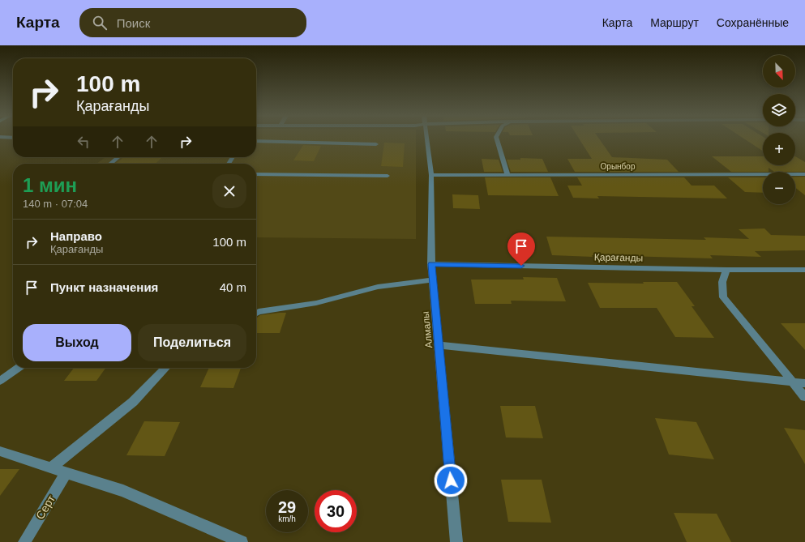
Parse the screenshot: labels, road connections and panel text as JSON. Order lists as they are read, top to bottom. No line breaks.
{"streets":{"street":["Орынбор","Қарағанды","Алмалы","Серт"]},"crossings":[["Орынбор","Алмалы"],["Қарағанды","Алмалы"]],"north":"bottom right","page":{"header":"Карта","search":"Поиск","nav":["Карта","Маршрут","Сохранённые"],"map_buttons":["+","−"],"turn":["100 m","Қарағанды"],"heading":["1 мин","140 m · 07:04"],"list":[{"name":"Направо","note":"Қарағанды","value":"100 m"},{"name":"Пункт назначения","value":"40 m"}],"buttons":["Выход","Поделиться"],"speed":"29 km/h","limit":"30"}}
